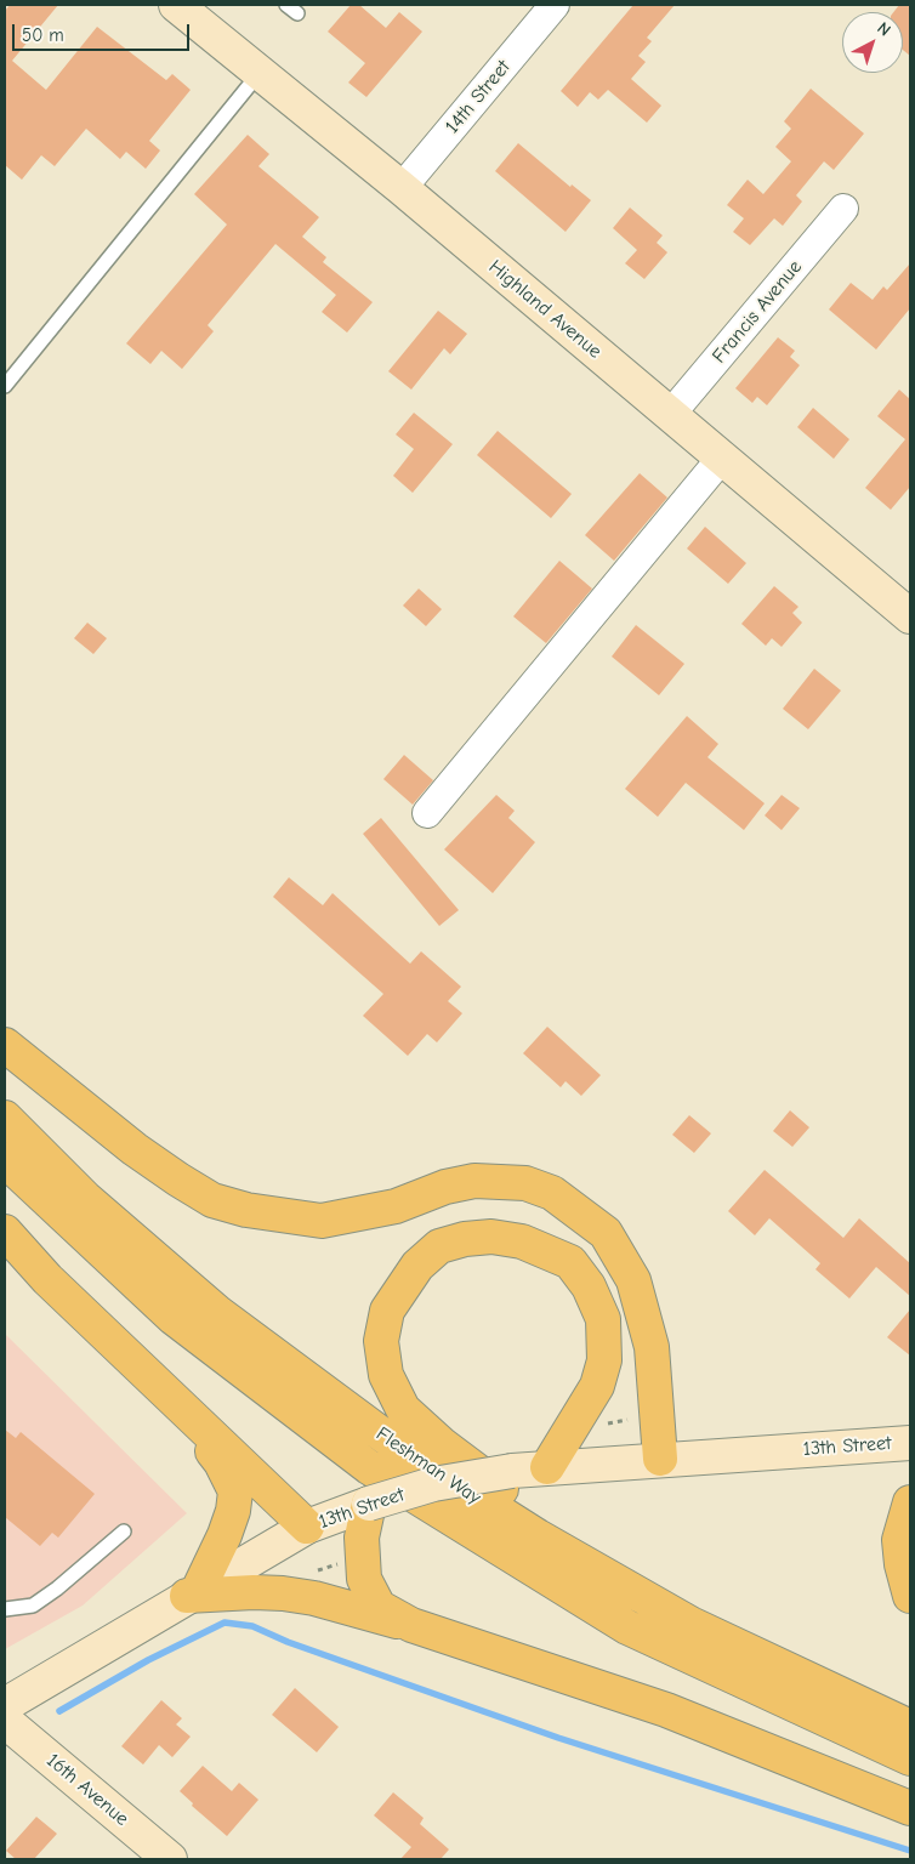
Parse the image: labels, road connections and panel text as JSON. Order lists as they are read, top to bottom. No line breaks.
{"streets":{"main road":["Highland Avenue","13th Street","Fleshman Way","16th Avenue"],"street":["14th Street","Francis Avenue"]},"crossings":[["14th Street","Highland Avenue"],["Highland Avenue","Francis Avenue"]],"scale_bar":"50 m","north":"top right"}
